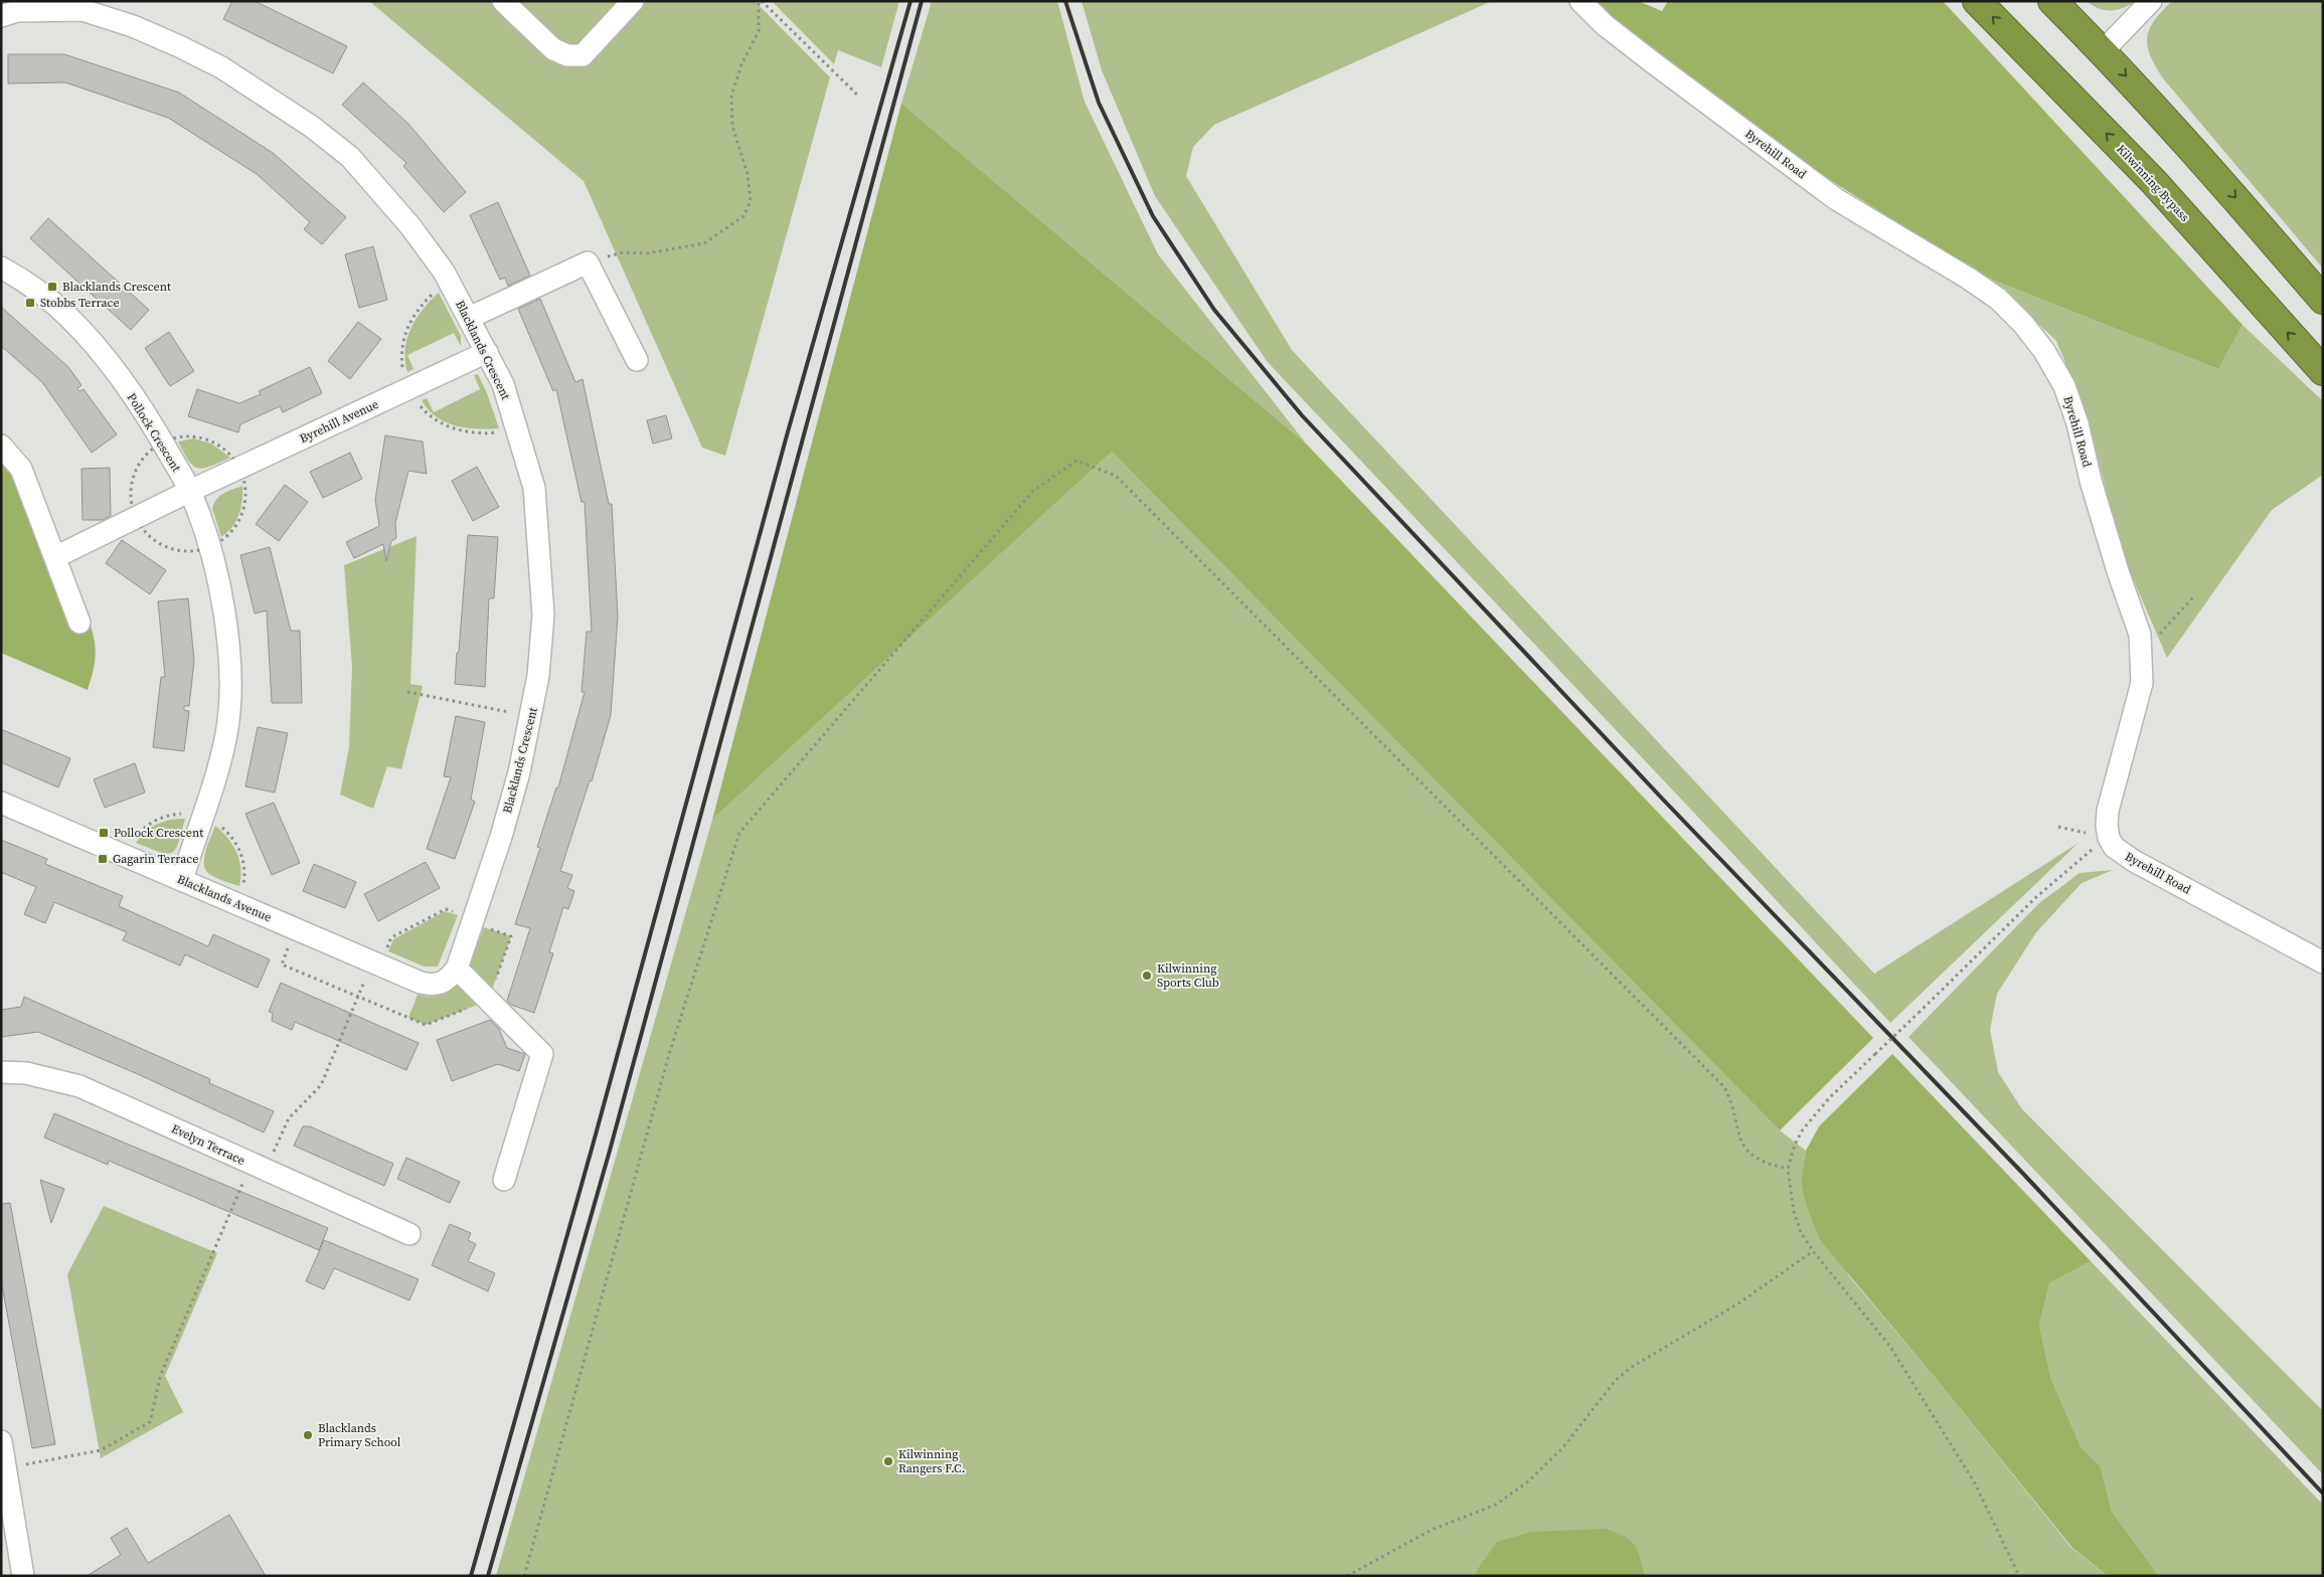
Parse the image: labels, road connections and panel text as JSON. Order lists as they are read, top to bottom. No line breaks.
{"streets":{"highway":["Kilwinning Bypass"],"street":["Byrehill Road","Blacklands Crescent","Byrehill Avenue","Pollock Crescent","Blacklands Avenue","Evelyn Terrace"]},"crossings":[["Blacklands Crescent","Byrehill Avenue"],["Blacklands Crescent","Blacklands Avenue"],["Byrehill Avenue","Pollock Crescent"],["Pollock Crescent","Blacklands Avenue"]],"places":{"transit":["Blacklands Crescent","Stobbs Terrace","Pollock Crescent","Gagarin Terrace"],"other":["Kilwinning Sports Club","Blacklands Primary School","Kilwinning Rangers F.C."]}}
